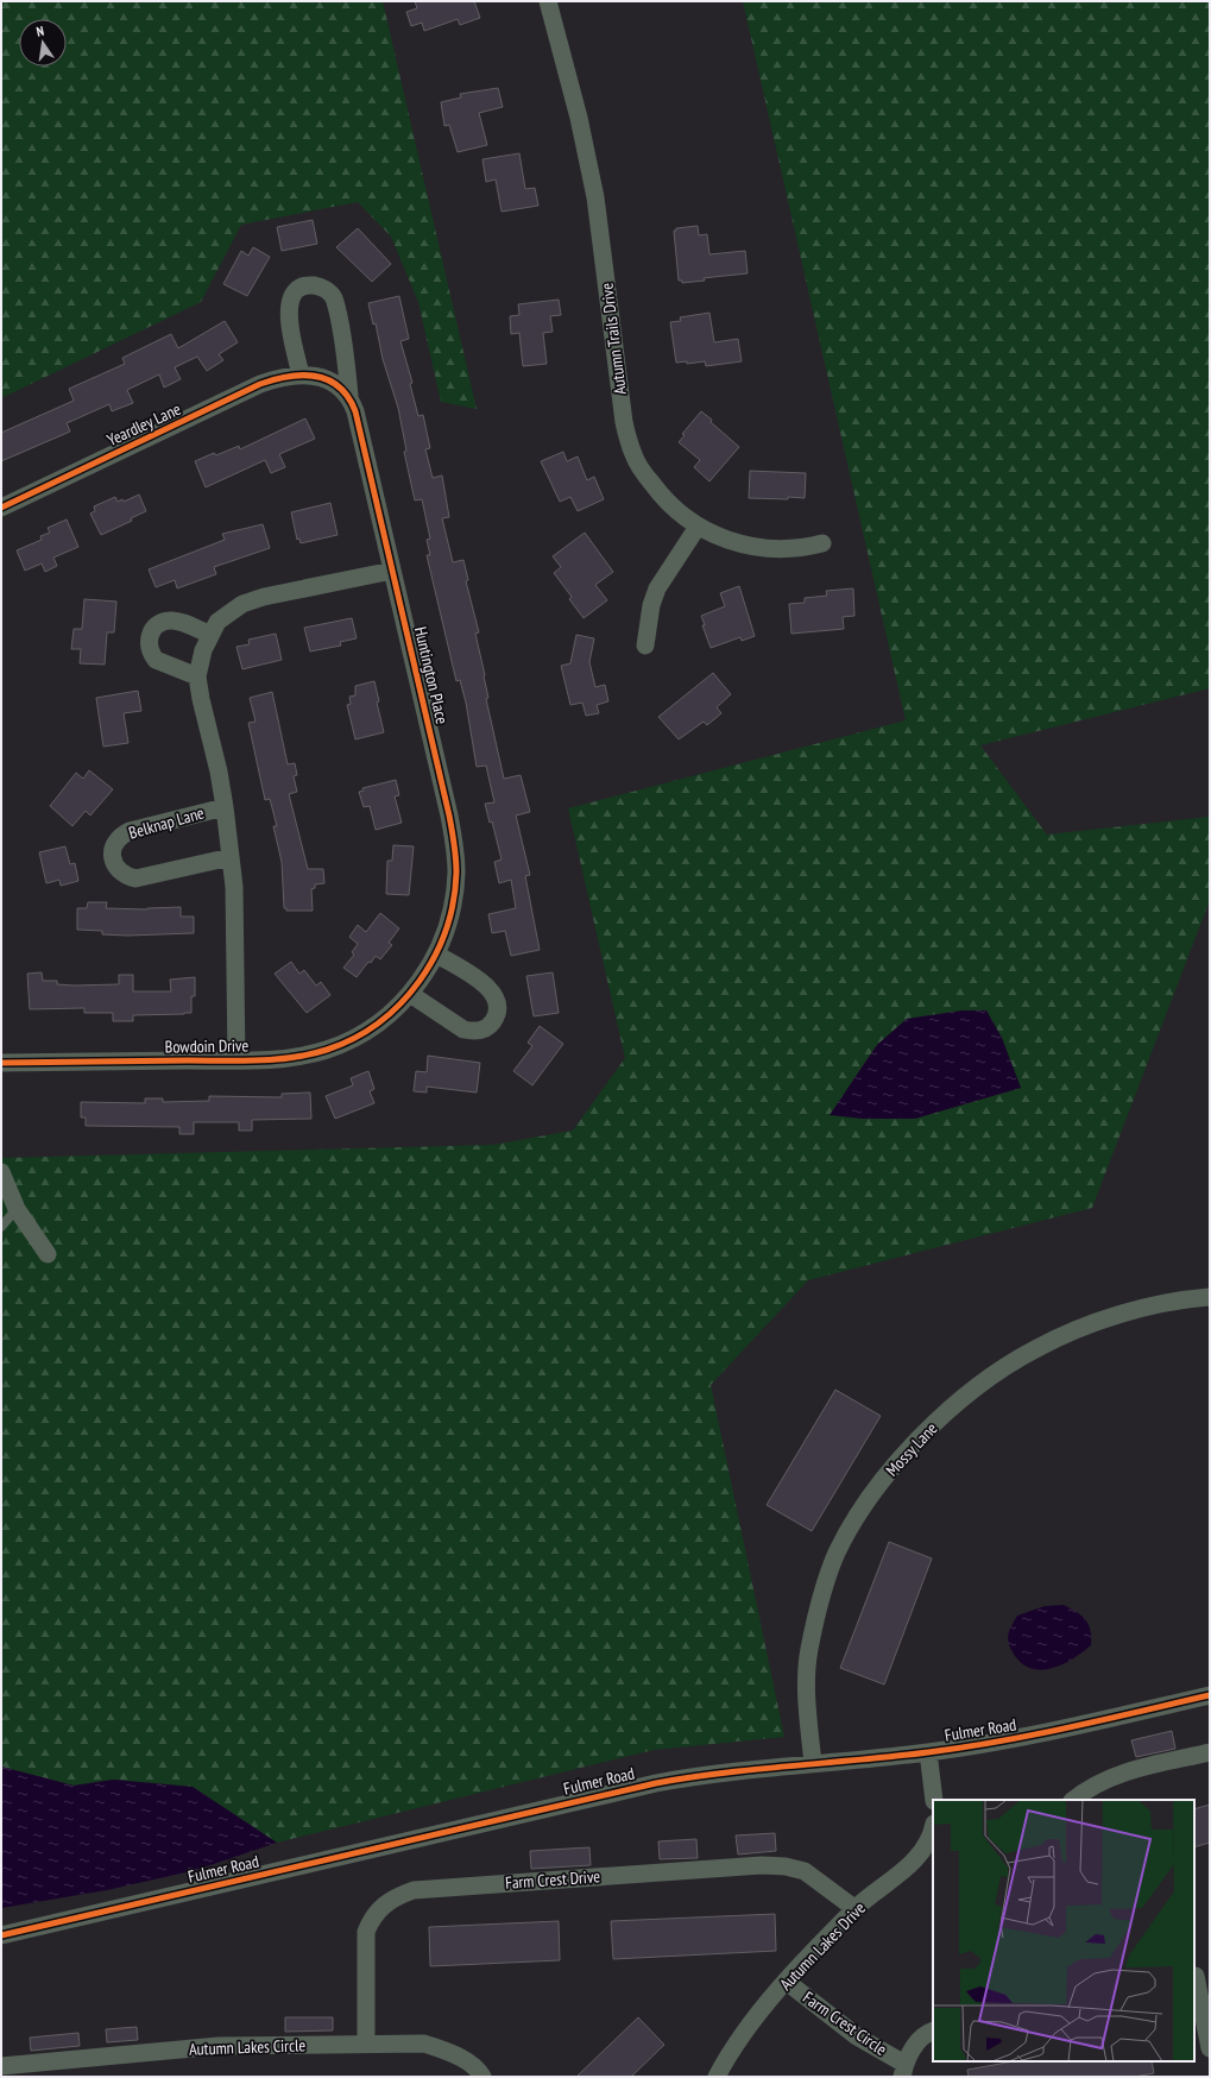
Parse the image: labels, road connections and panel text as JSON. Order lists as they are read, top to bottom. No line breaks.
{"streets":{"street":["Autumn Trails Drive","Yeardley Lane","Huntington Place","Belknap Lane","Bowdoin Drive","Mossy Lane","Fulmer Road","Farm Crest Drive","Autumn Lakes Drive","Farm Crest Circle","Autumn Lakes Circle"]},"crossings":[["Yeardley Lane","Huntington Place"],["Huntington Place","Belknap Lane"],["Huntington Place","Bowdoin Drive"],["Belknap Lane","Bowdoin Drive"],["Mossy Lane","Fulmer Road"],["Farm Crest Drive","Autumn Lakes Drive"],["Farm Crest Drive","Autumn Lakes Circle"],["Autumn Lakes Drive","Farm Crest Circle"]],"north":"top"}
